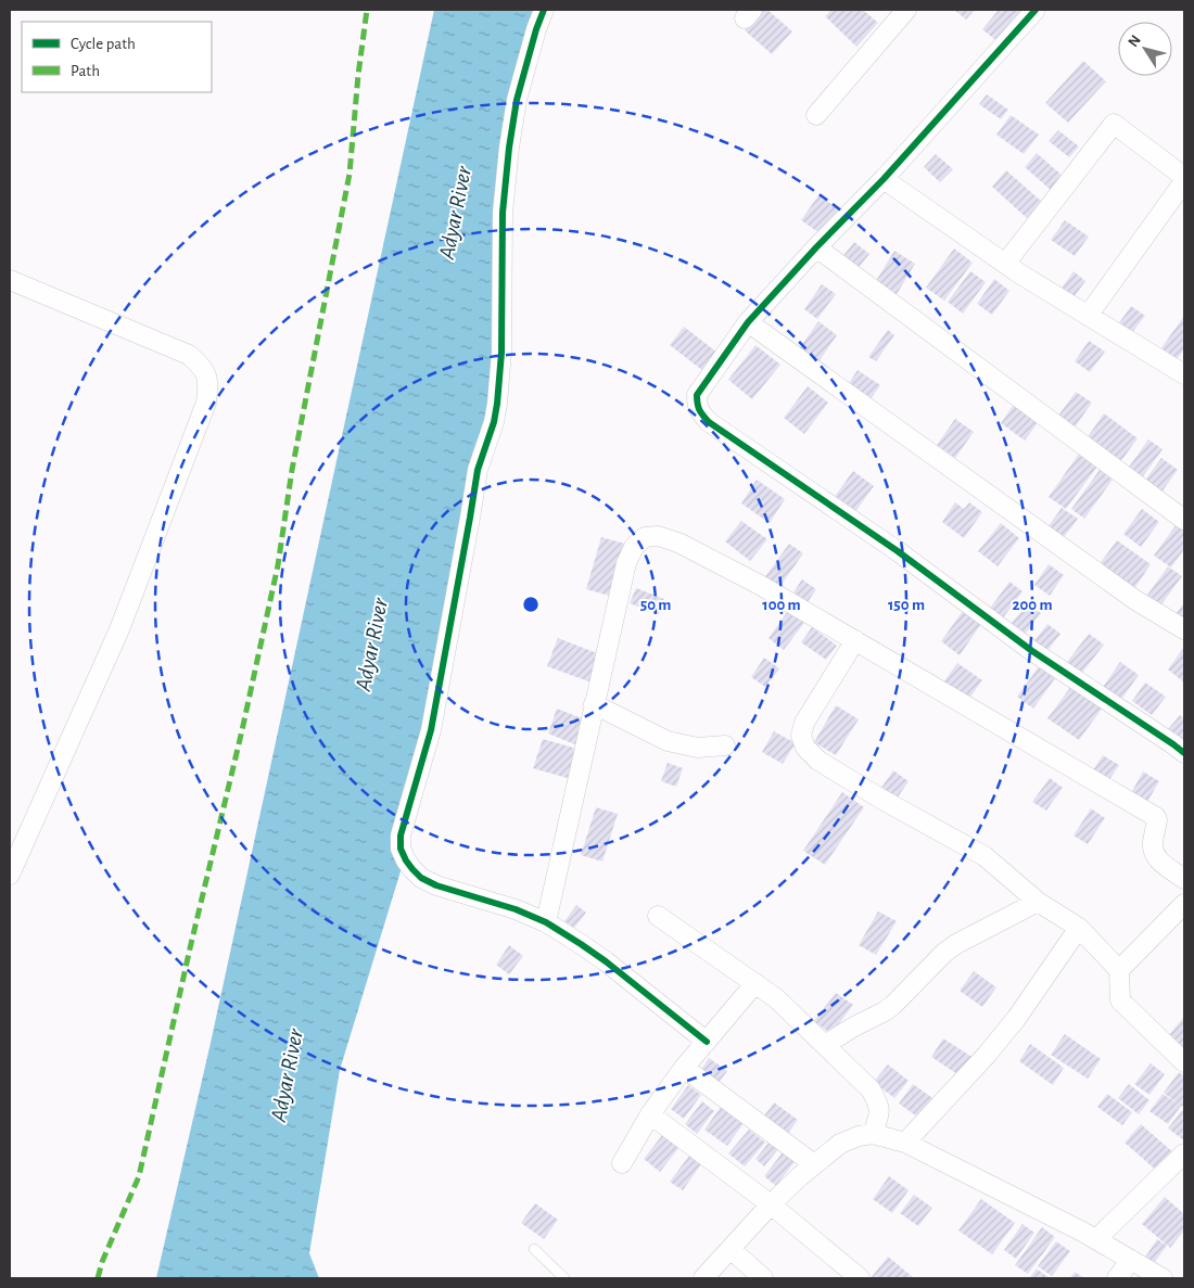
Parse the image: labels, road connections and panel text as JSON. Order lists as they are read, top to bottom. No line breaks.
{"water":["Adyar River"],"legend":["Cycle path","Path"],"north":"top left","rings":["50 m","100 m","150 m","200 m"]}
